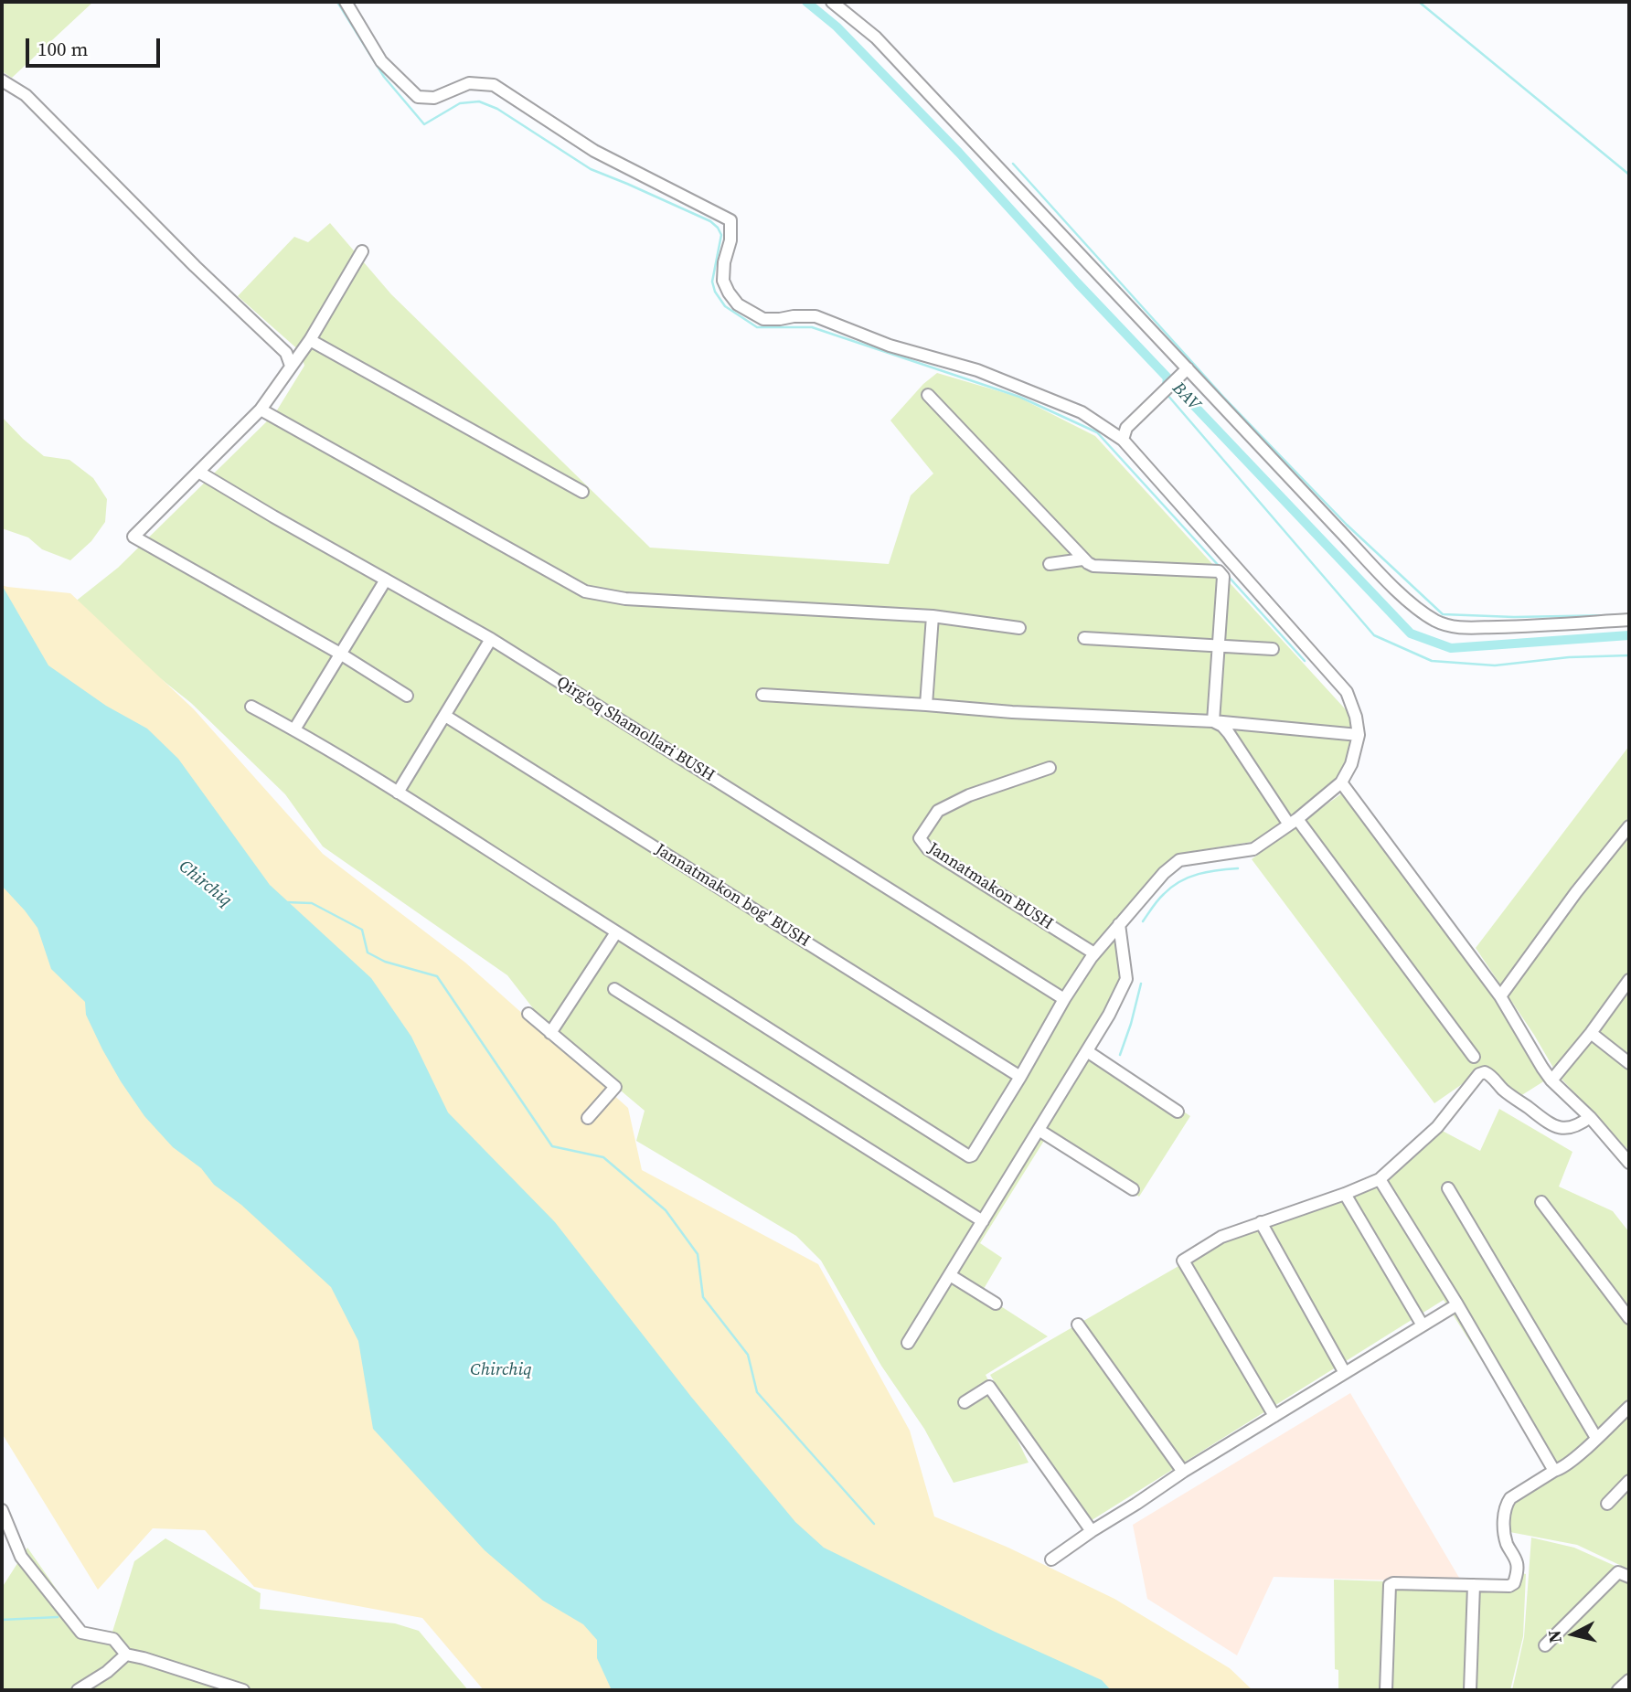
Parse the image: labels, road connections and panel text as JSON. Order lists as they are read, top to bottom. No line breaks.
{"streets":{"street":["Qirg'oq Shamollari BUSH","Jannatmakon BUSH","Jannatmakon bog' BUSH"]},"water":["BAV","Chirchiq"],"scale_bar":"100 m","north":"left"}
